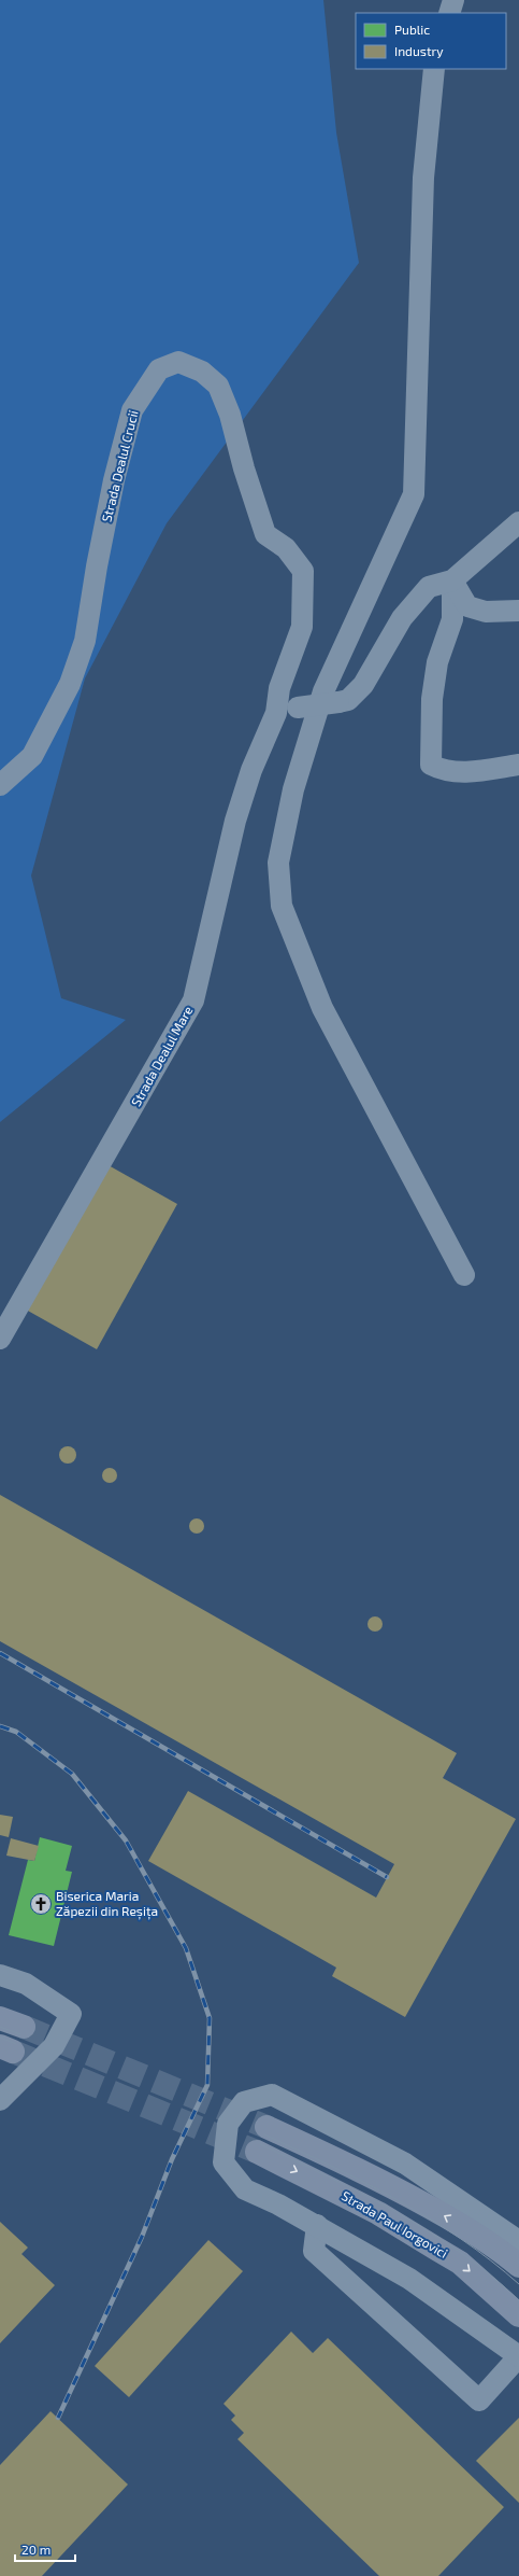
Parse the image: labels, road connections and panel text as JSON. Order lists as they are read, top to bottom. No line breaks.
{"streets":{"main road":["Strada Paul Iorgovici"],"street":["Strada Dealul Crucii","Strada Dealul Mare"]},"crossings":[["Strada Dealul Crucii","Strada Dealul Mare"]],"places":{"church":["Biserica Maria Zăpezii din Reșița"]},"legend":["Public","Industry"],"scale_bar":"20 m"}
